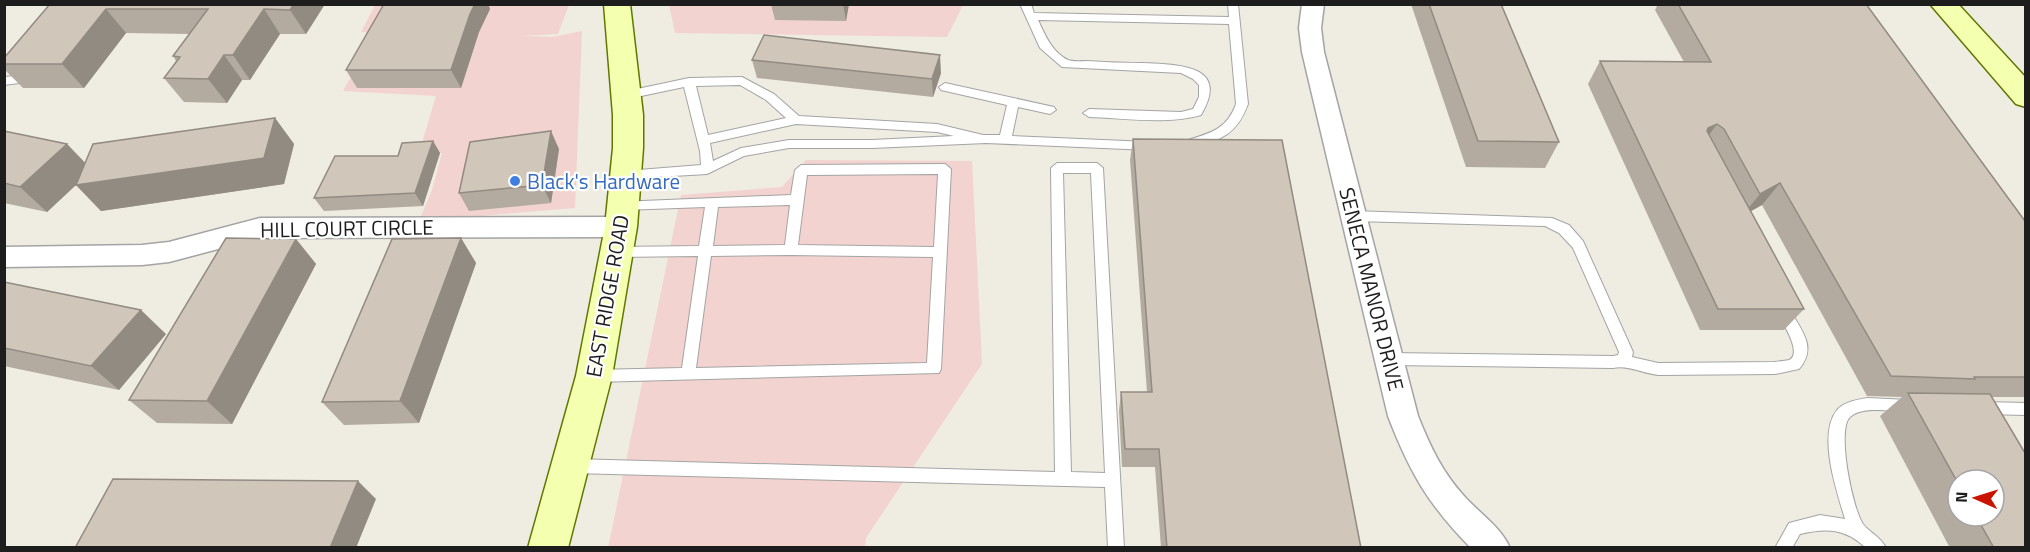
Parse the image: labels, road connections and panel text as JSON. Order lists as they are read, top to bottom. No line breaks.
{"streets":{"main road":["EAST RIDGE ROAD"],"street":["HILL COURT CIRCLE","SENECA MANOR DRIVE"]},"crossings":[["HILL COURT CIRCLE","EAST RIDGE ROAD"]],"places":["Black's Hardware"],"north":"left"}
